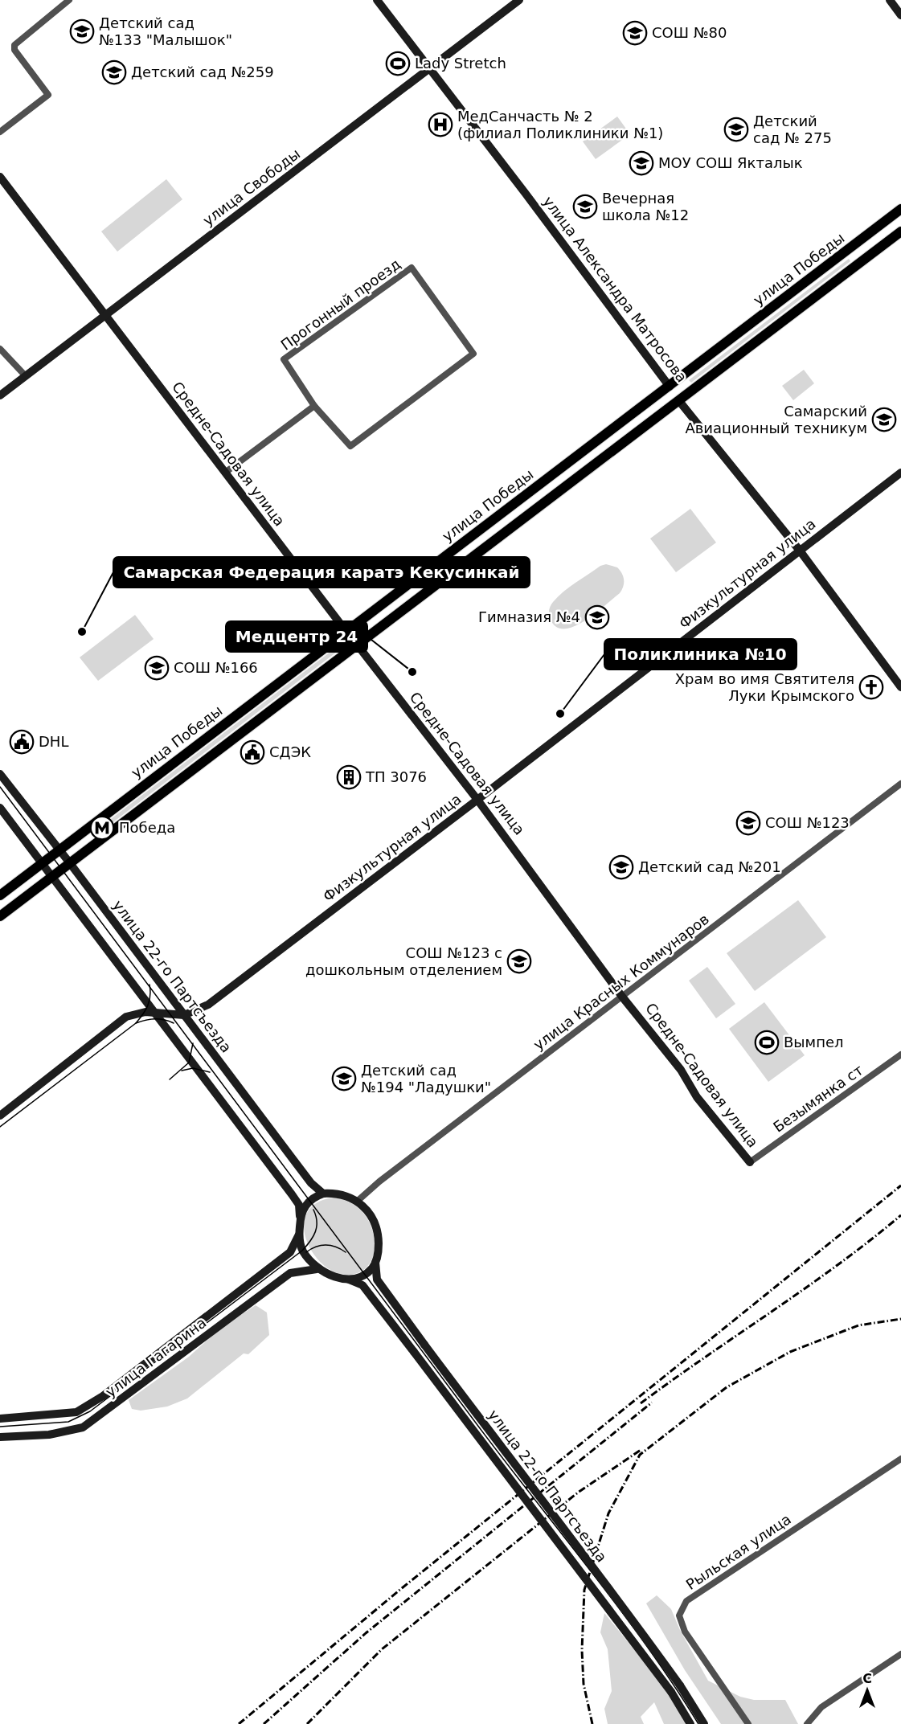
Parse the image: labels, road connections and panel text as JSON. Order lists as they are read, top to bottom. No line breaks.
{"streets":{"main road":["улица Свободы","улица Победы","улица Александра Матросова","Средне-Садовая улица","Физкультурная улица","улица 22-го Партсъезда","улица Гагарина"],"street":["Прогонный проезд","улица Красных Коммунаров","Безымянка ст","Рыльская улица"]},"crossings":[["улица Свободы","улица Александра Матросова"],["улица Свободы","Средне-Садовая улица"],["улица Победы","улица Александра Матросова"],["улица Победы","Средне-Садовая улица"],["улица Победы","улица 22-го Партсъезда"],["улица Александра Матросова","Физкультурная улица"],["Средне-Садовая улица","Физкультурная улица"],["Средне-Садовая улица","улица Красных Коммунаров"],["Средне-Садовая улица","Безымянка ст"],["Физкультурная улица","улица 22-го Партсъезда"],["улица 22-го Партсъезда","улица Красных Коммунаров"],["улица 22-го Партсъезда","улица Гагарина"],["улица Красных Коммунаров","улица Гагарина"]],"places":{"school or university":["Детский сад №133 \"Малышок\"","СОШ №80","Детский сад №259","Детский сад № 275","МОУ СОШ Якталык","Вечерная школа №12","Самарский Авиационный техникум","Гимназия №4","СОШ №166","СОШ №123","Детский сад №201","СОШ №123 с дошкольным отделением","Детский сад №194 \"Ладушки\""],"sports":["Lady Stretch","Вымпел"],"hospital":["МедСанчасть № 2 (филиал Поликлиники №1)"],"other":["Самарская Федерация каратэ Кекусинкай","Медцентр 24","Поликлиника №10"],"church":["Храм во имя Святителя Луки Крымского"],"public building":["DHL","СДЭК"],"building":["ТП 3076"],"metro station":["Победа"]},"north":"top"}
